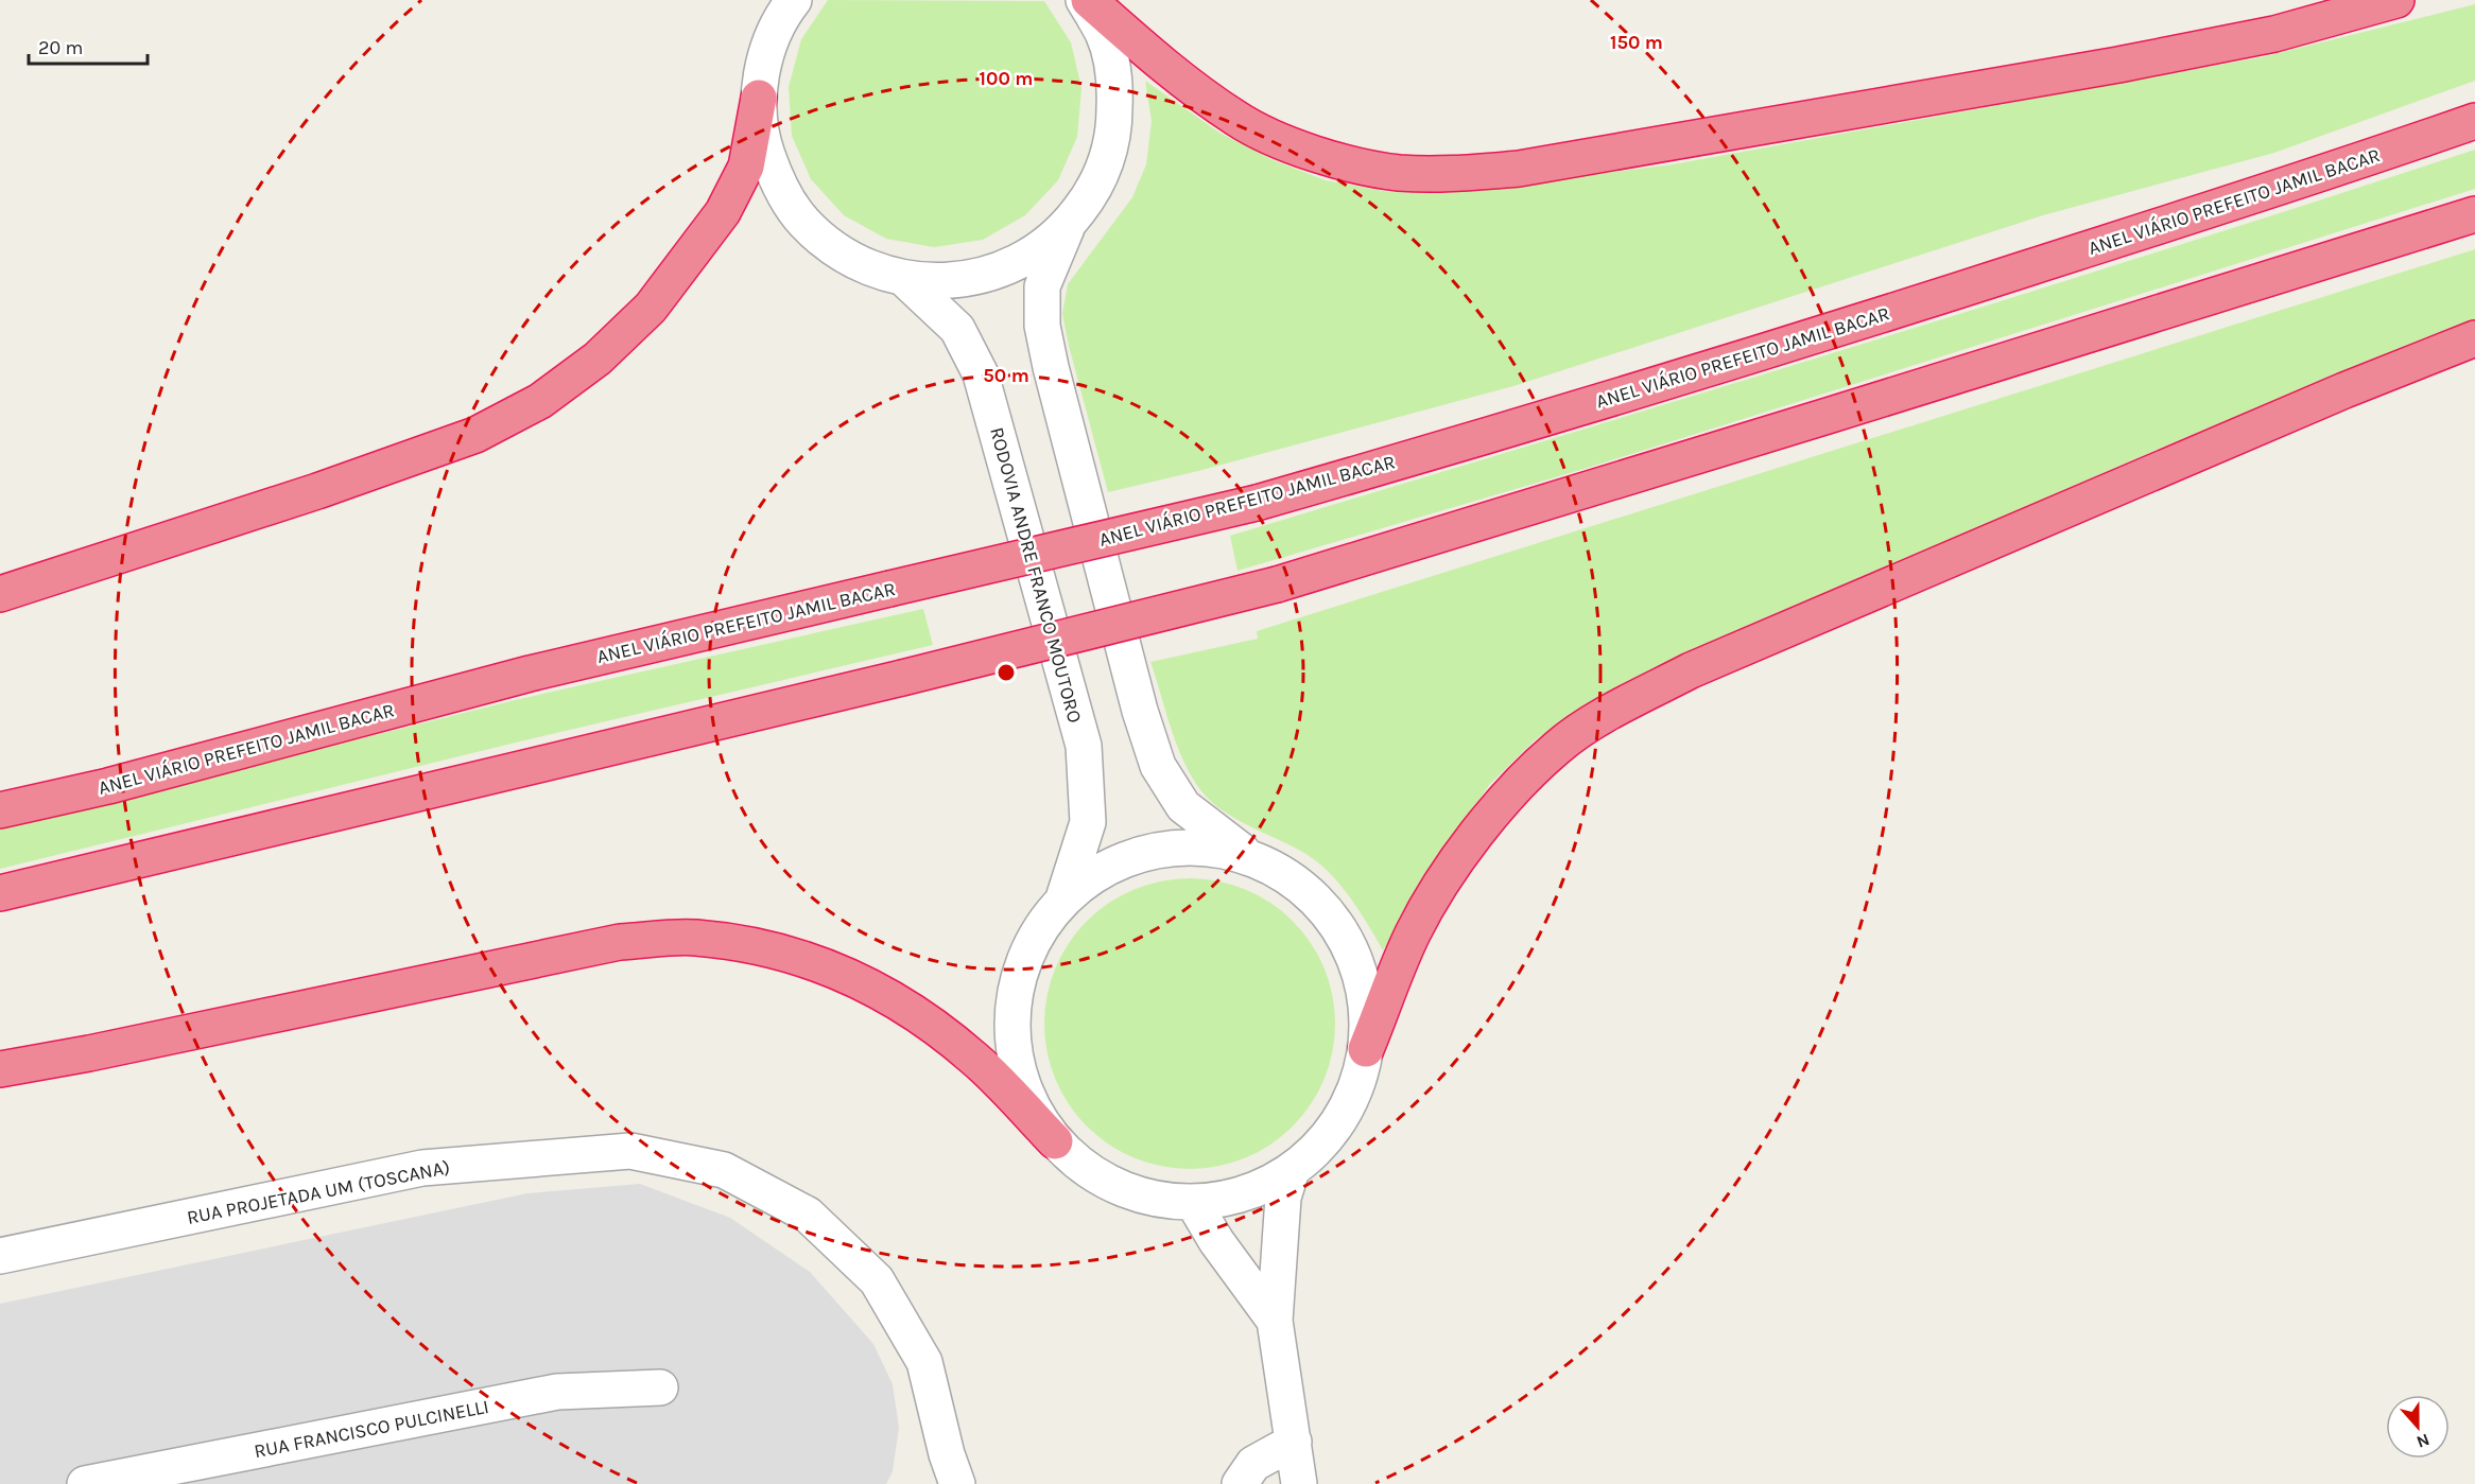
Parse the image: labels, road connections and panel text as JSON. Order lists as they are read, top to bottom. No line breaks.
{"streets":{"highway":["ANEL VIÁRIO PREFEITO JAMIL BACAR"],"street":["RODOVIA ANDRE FRANCO MOUTORO","RUA PROJETADA UM (TOSCANA)","RUA FRANCISCO PULCINELLI"]},"scale_bar":"20 m","north":"bottom","rings":["150 m","100 m","50 m"]}
